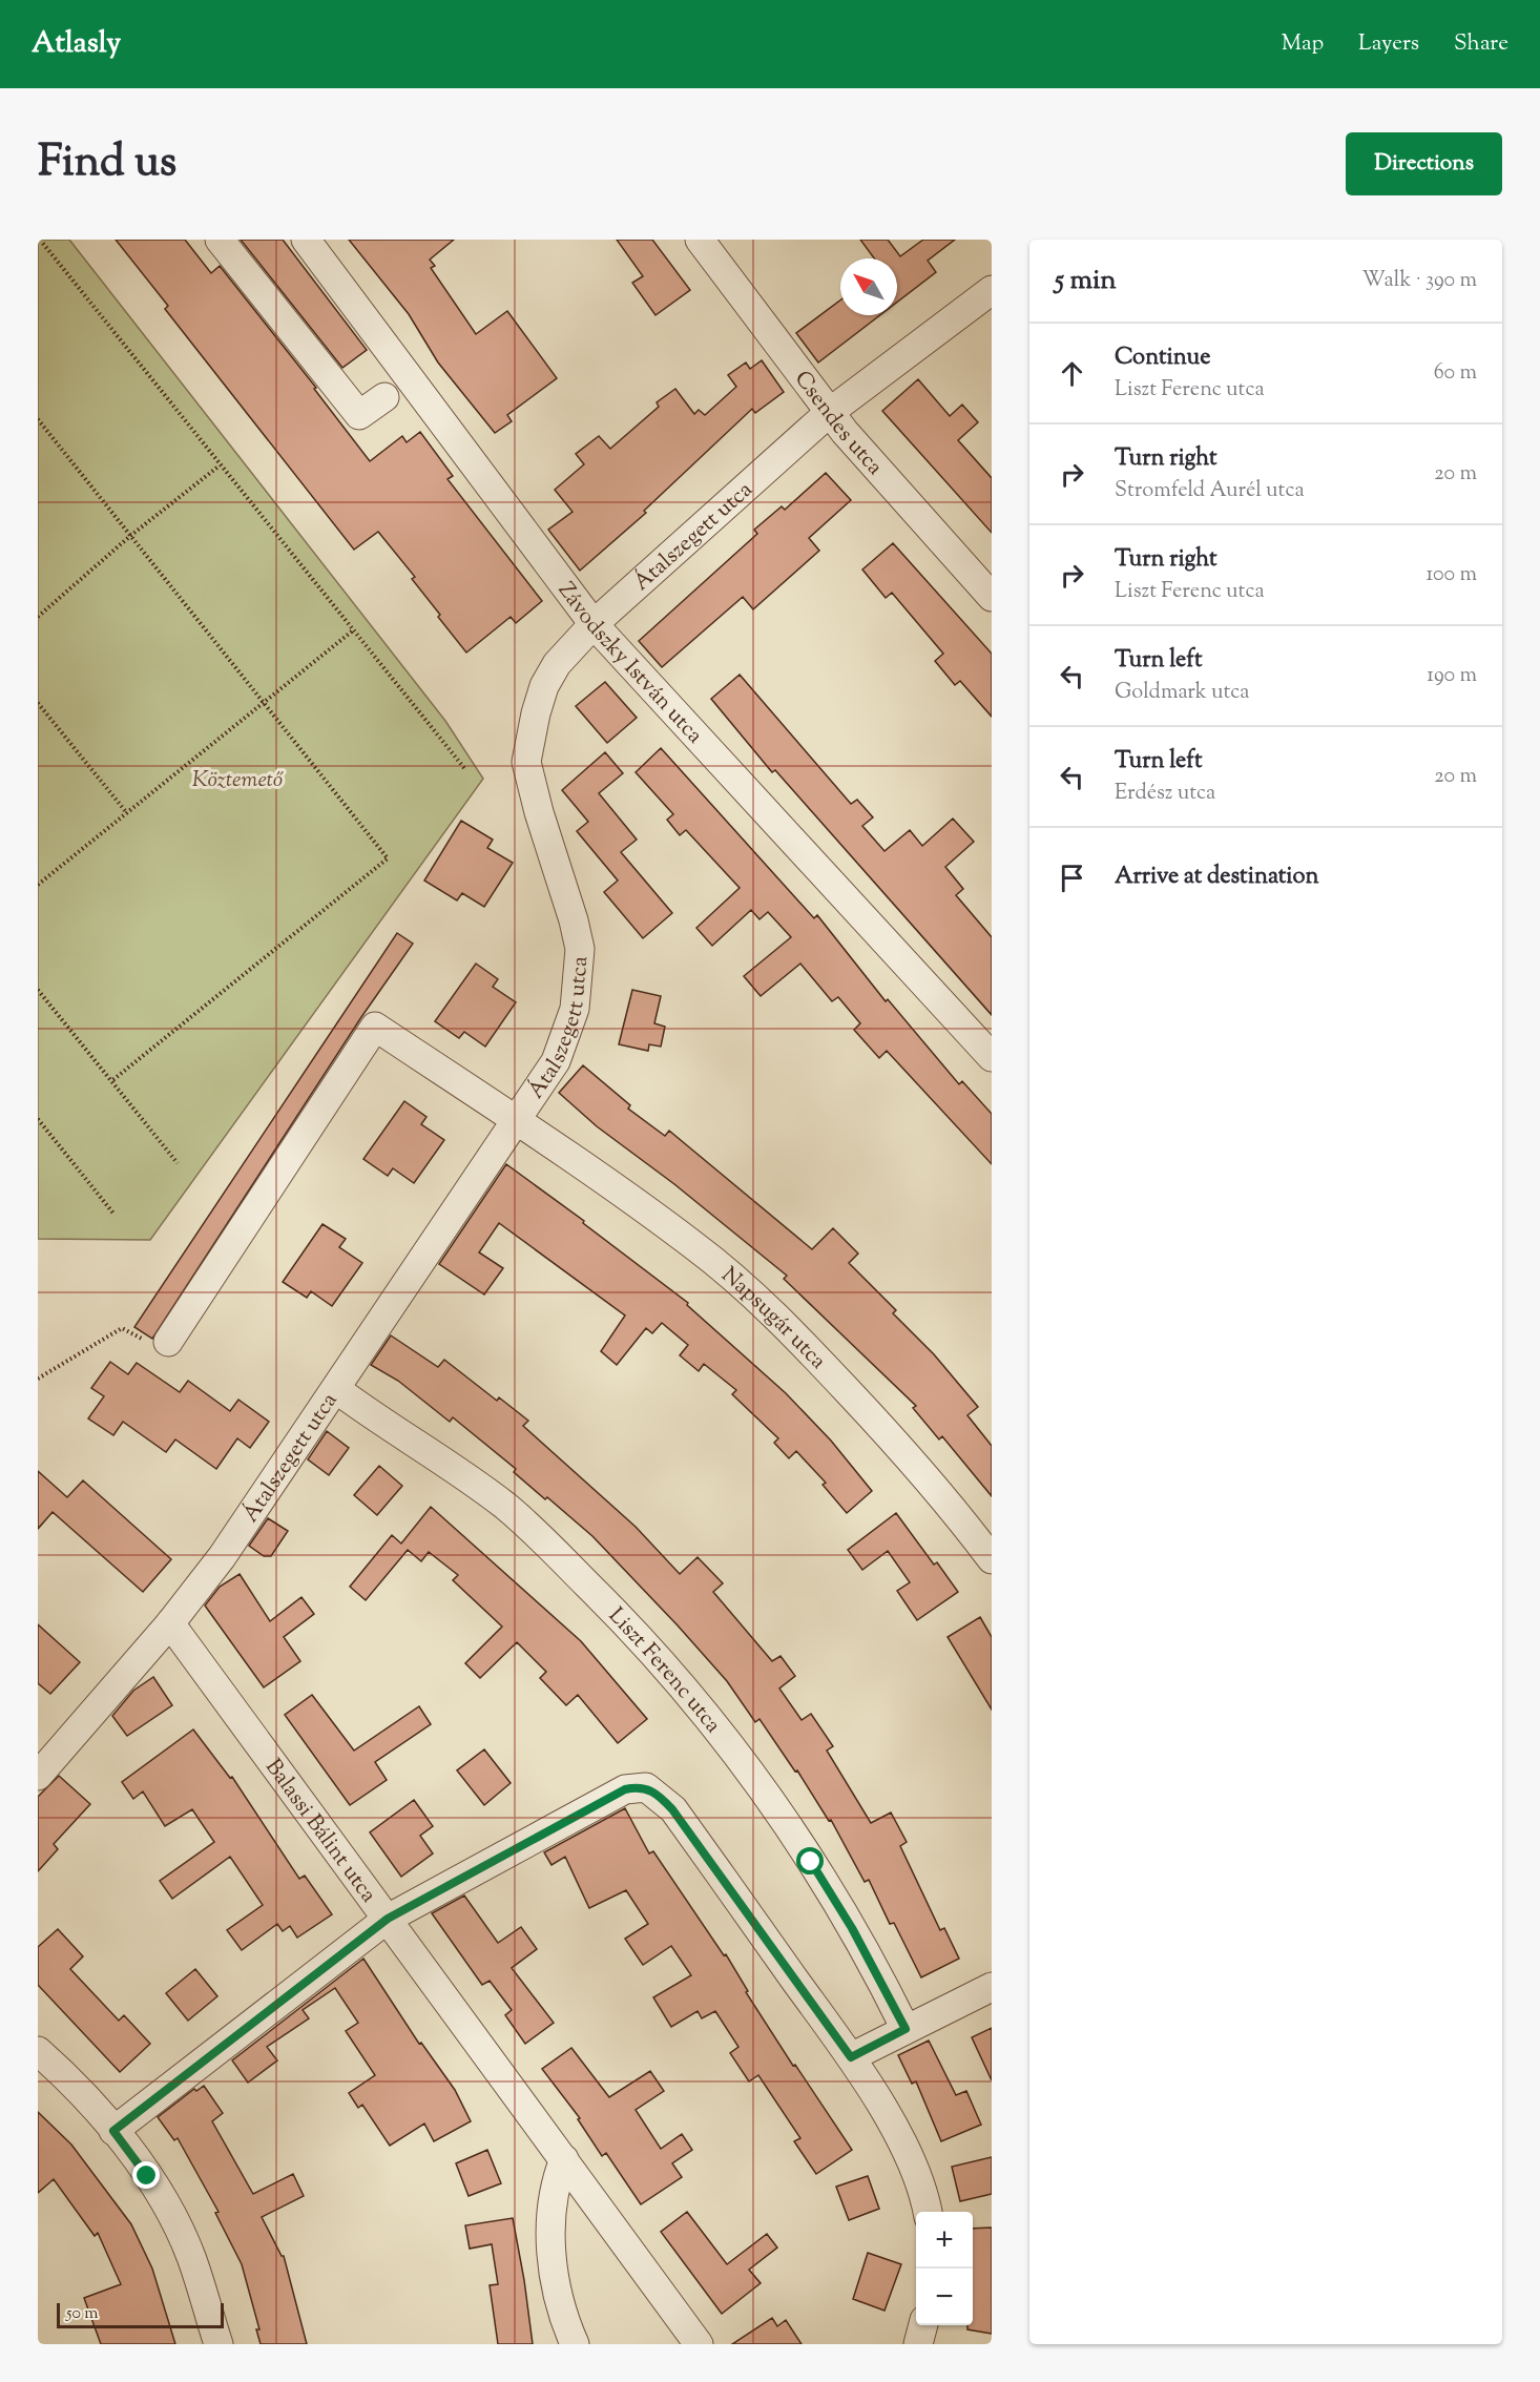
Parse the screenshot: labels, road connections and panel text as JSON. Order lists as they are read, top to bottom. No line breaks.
{"streets":{"street":["Csendes utca","Átalszegett utca","Závodszky István utca","Napsugár utca","Liszt Ferenc utca","Balassi Bálint utca"]},"crossings":[["Csendes utca","Átalszegett utca"],["Átalszegett utca","Závodszky István utca"],["Átalszegett utca","Napsugár utca"],["Átalszegett utca","Liszt Ferenc utca"],["Átalszegett utca","Balassi Bálint utca"]],"parks":["Köztemető"],"scale_bar":"50 m","north":"top left","page":{"header":"Atlasly","nav":["Map","Layers","Share"],"title":"Find us","buttons":"Directions","heading":["5 min","Walk · 390 m"],"list":[["Continue","Liszt Ferenc utca","60 m"],["Turn right","Stromfeld Aurél utca","20 m"],["Turn right","Liszt Ferenc utca","100 m"],["Turn left","Goldmark utca","190 m"],["Turn left","Erdész utca","20 m"],"Arrive at destination"],"map_buttons":["+","−"],"scale":"50 m"}}
